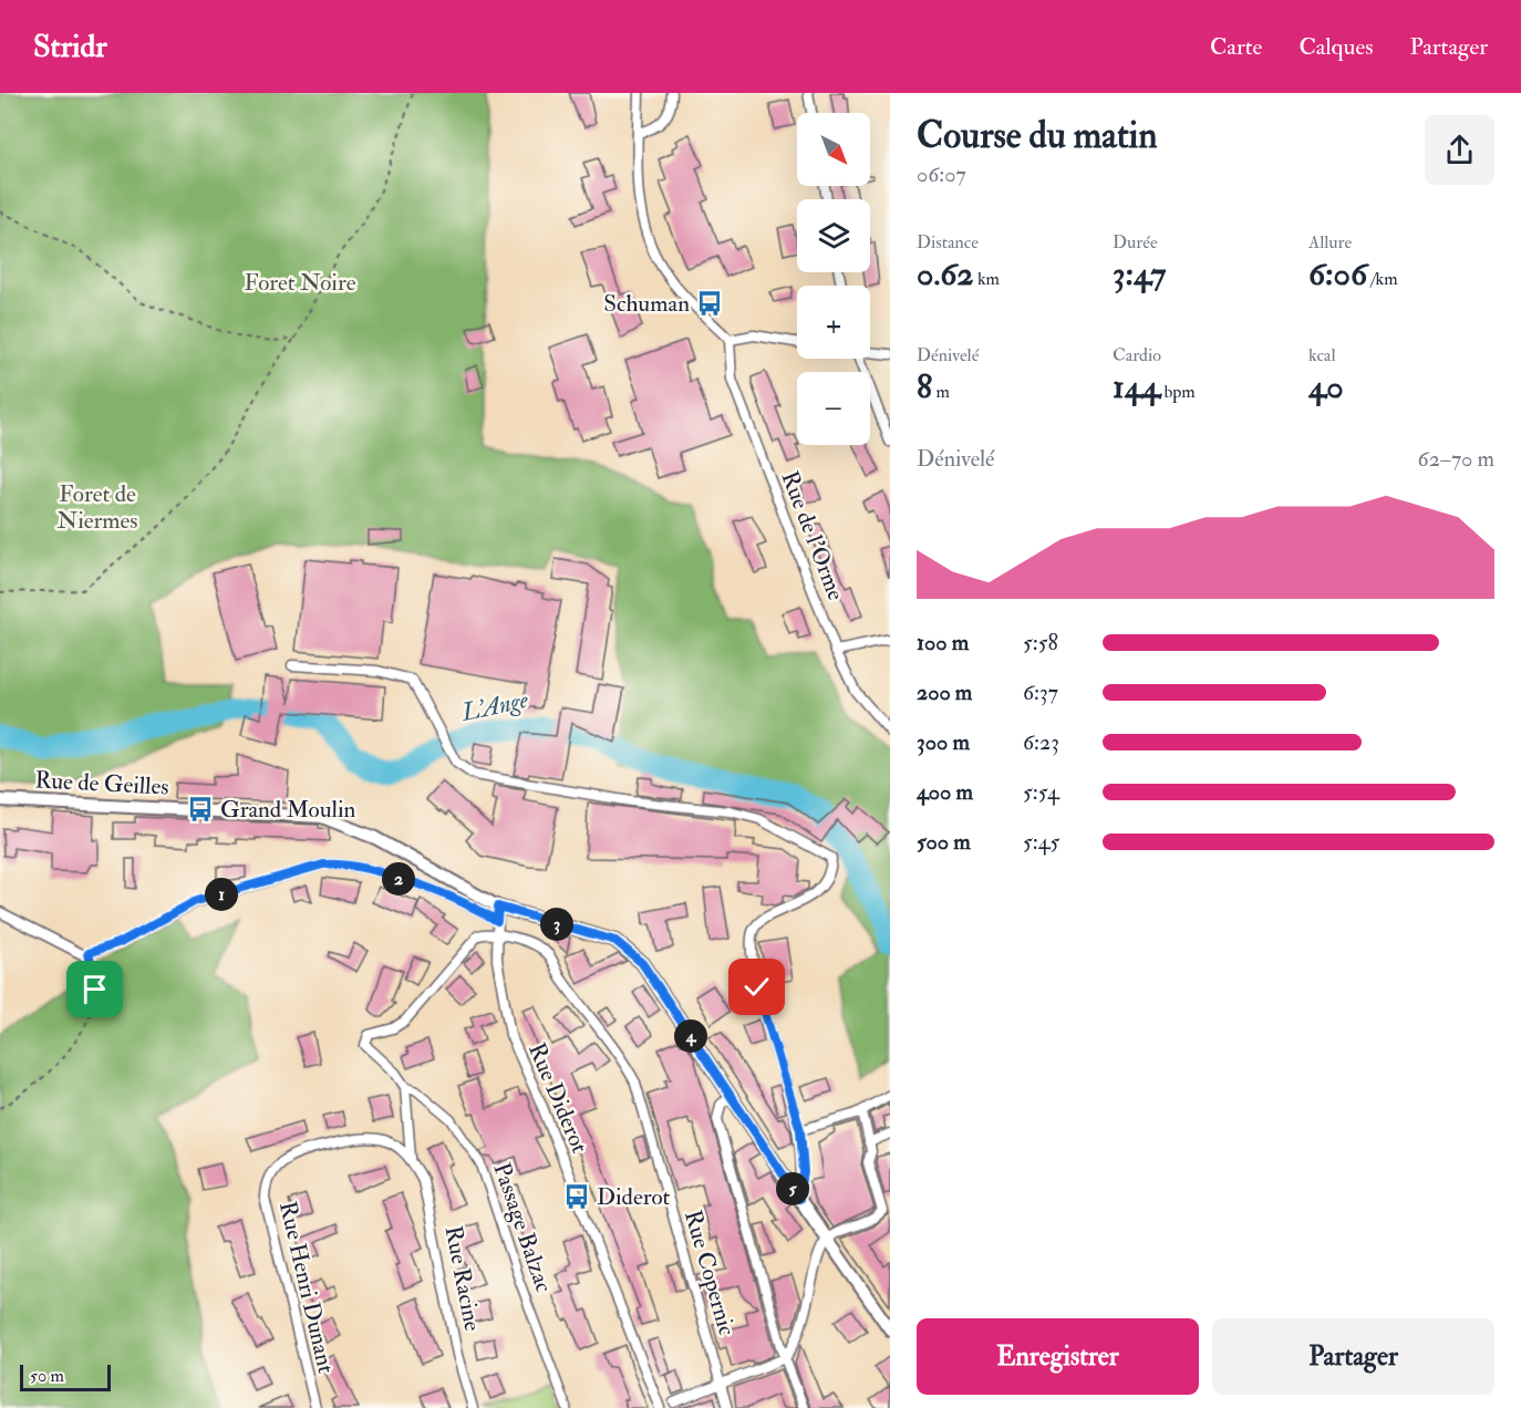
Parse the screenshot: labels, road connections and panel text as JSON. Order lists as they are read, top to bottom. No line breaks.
{"streets":{"street":["Rue de l'Orme","Rue de Geilles","Rue Diderot","Passage Balzac","Rue Copernic","Rue Racine","Rue Henri Dunant"]},"crossings":[["Rue de Geilles","Rue Diderot"],["Rue Diderot","Passage Balzac"],["Rue Diderot","Rue Copernic"],["Passage Balzac","Rue Copernic"],["Rue Racine","Rue Henri Dunant"]],"water":["L'Ange"],"parks":["Foret Noire","Foret de Niermes"],"places":{"bus stop":["Schuman","Grand Moulin","Diderot"]},"scale_bar":"50 m","north":"bottom right","page":{"header":"Stridr","nav":["Carte","Calques","Partager"],"heading":["Course du matin","06:07"],"map_buttons":["+","−"],"stats":[["Distance","0.62 km"],["Durée","3:47"],["Allure","6:06 /km"],["Dénivelé","8 m"],["Cardio","144 bpm"],["kcal","40"]],"chart":["Dénivelé","62–70 m"],"list":[{"name":"100 m","note":"5:58"},{"name":"200 m","note":"6:37"},{"name":"300 m","note":"6:23"},{"name":"400 m","note":"5:54"},{"name":"500 m","note":"5:45"}],"pins":["2","1","3","4","5"],"buttons":["Enregistrer","Partager"],"scale":"50 m"}}
